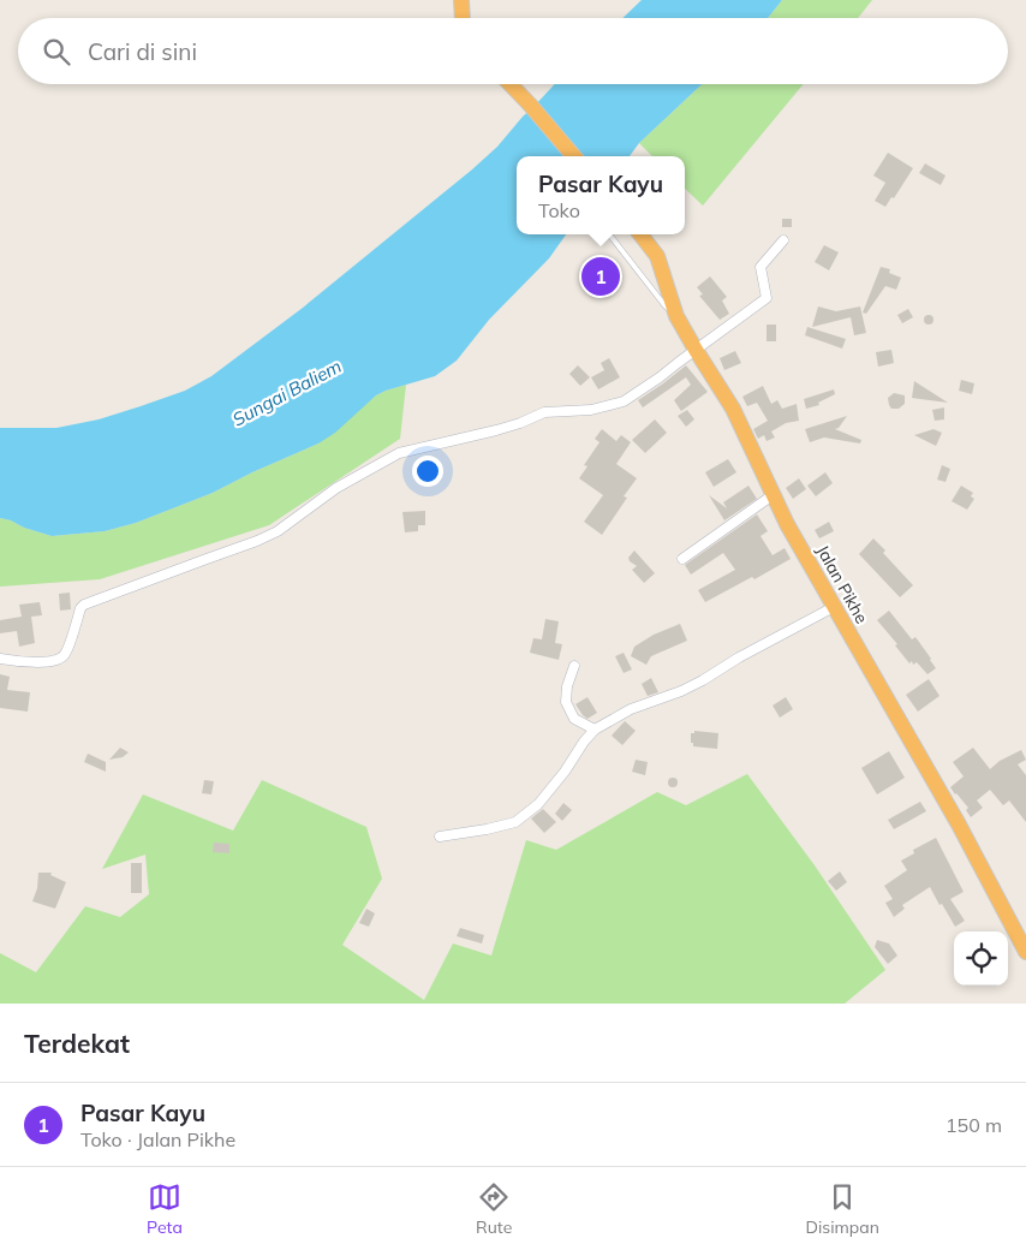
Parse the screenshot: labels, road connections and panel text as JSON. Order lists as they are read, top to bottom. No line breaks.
{"streets":{"highway":["Jalan Pikhe"]},"water":["Sungai Baliem"],"page":{"search":"Cari di sini","popup":["Pasar Kayu","Toko"],"pins":"1","heading":"Terdekat","list":[{"mark":"1","name":"Pasar Kayu","note":"Toko · Jalan Pikhe","value":"150 m"}],"nav":["Peta","Rute","Disimpan"]}}
